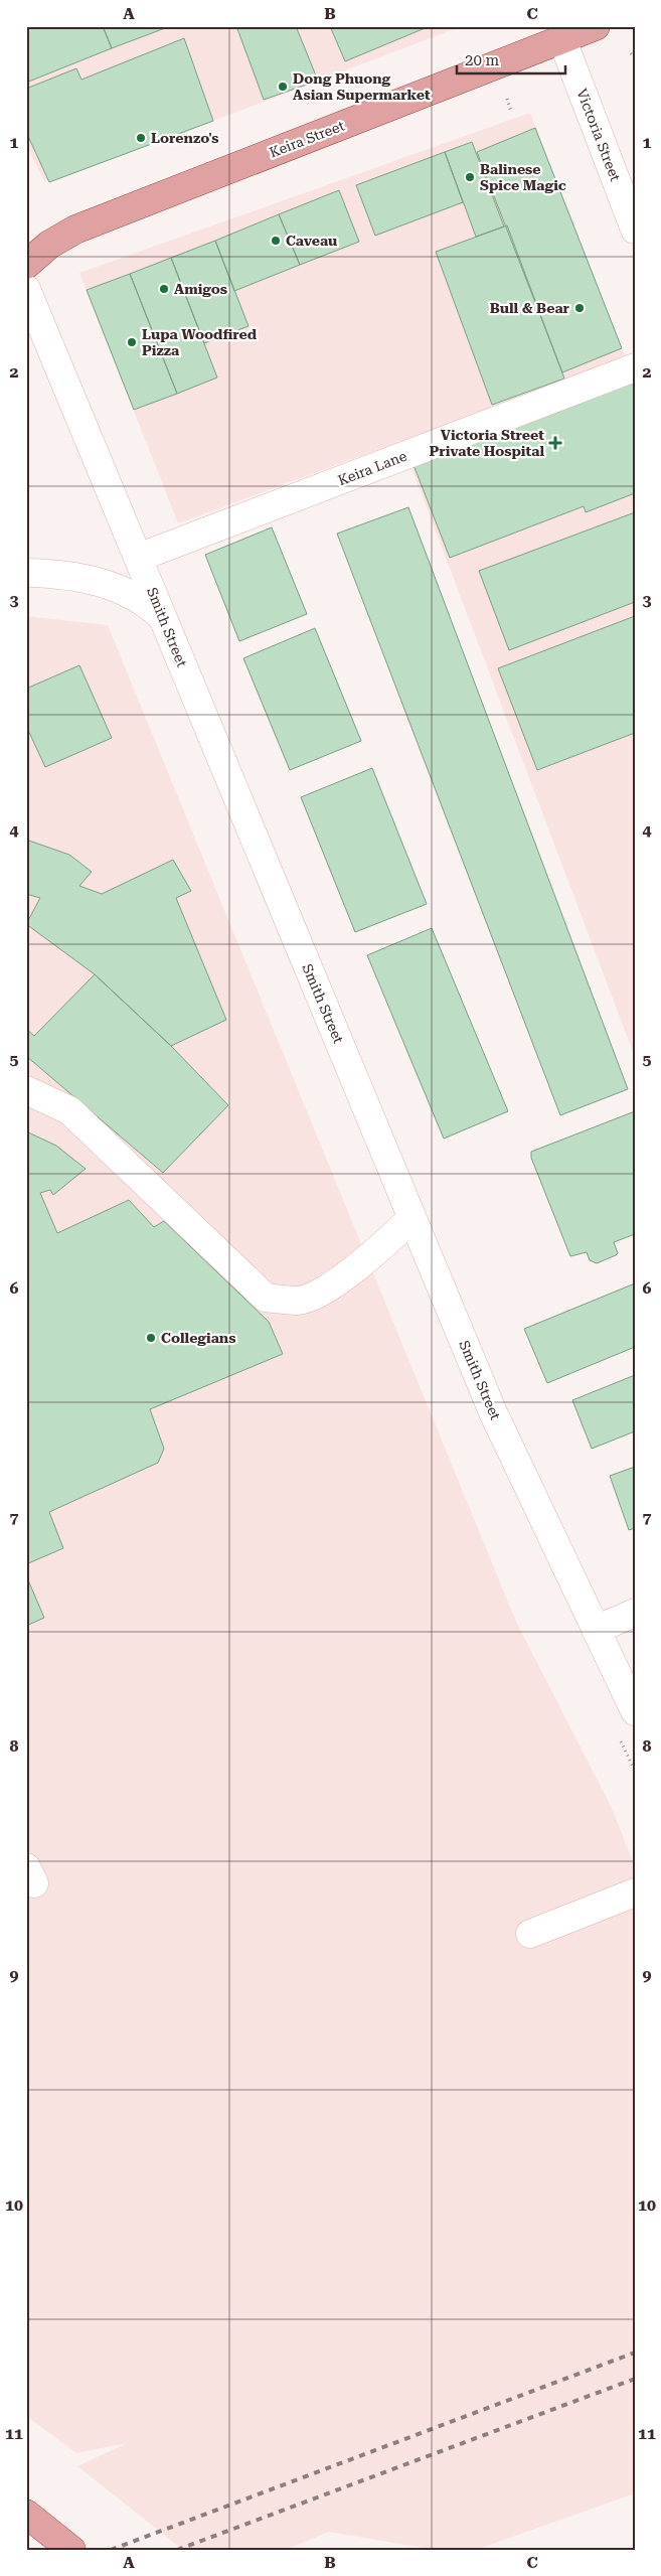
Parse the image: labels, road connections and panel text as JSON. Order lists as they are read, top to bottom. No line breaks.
{"streets":{"main road":["Keira Street"],"street":["Victoria Street","Keira Lane","Smith Street"]},"crossings":[["Victoria Street","Keira Street"],["Keira Lane","Smith Street"]],"places":{"other":["Dong Phuong Asian Supermarket","Lorenzo's","Balinese Spice Magic","Caveau","Amigos","Bull & Bear","Lupa Woodfired Pizza","Collegians"],"health":["Victoria Street Private Hospital"]},"scale_bar":"20 m","grid":{"columns":["A","B","C"],"rows":["1","2","3","4","5","6","7","8","9","10","11"]}}
